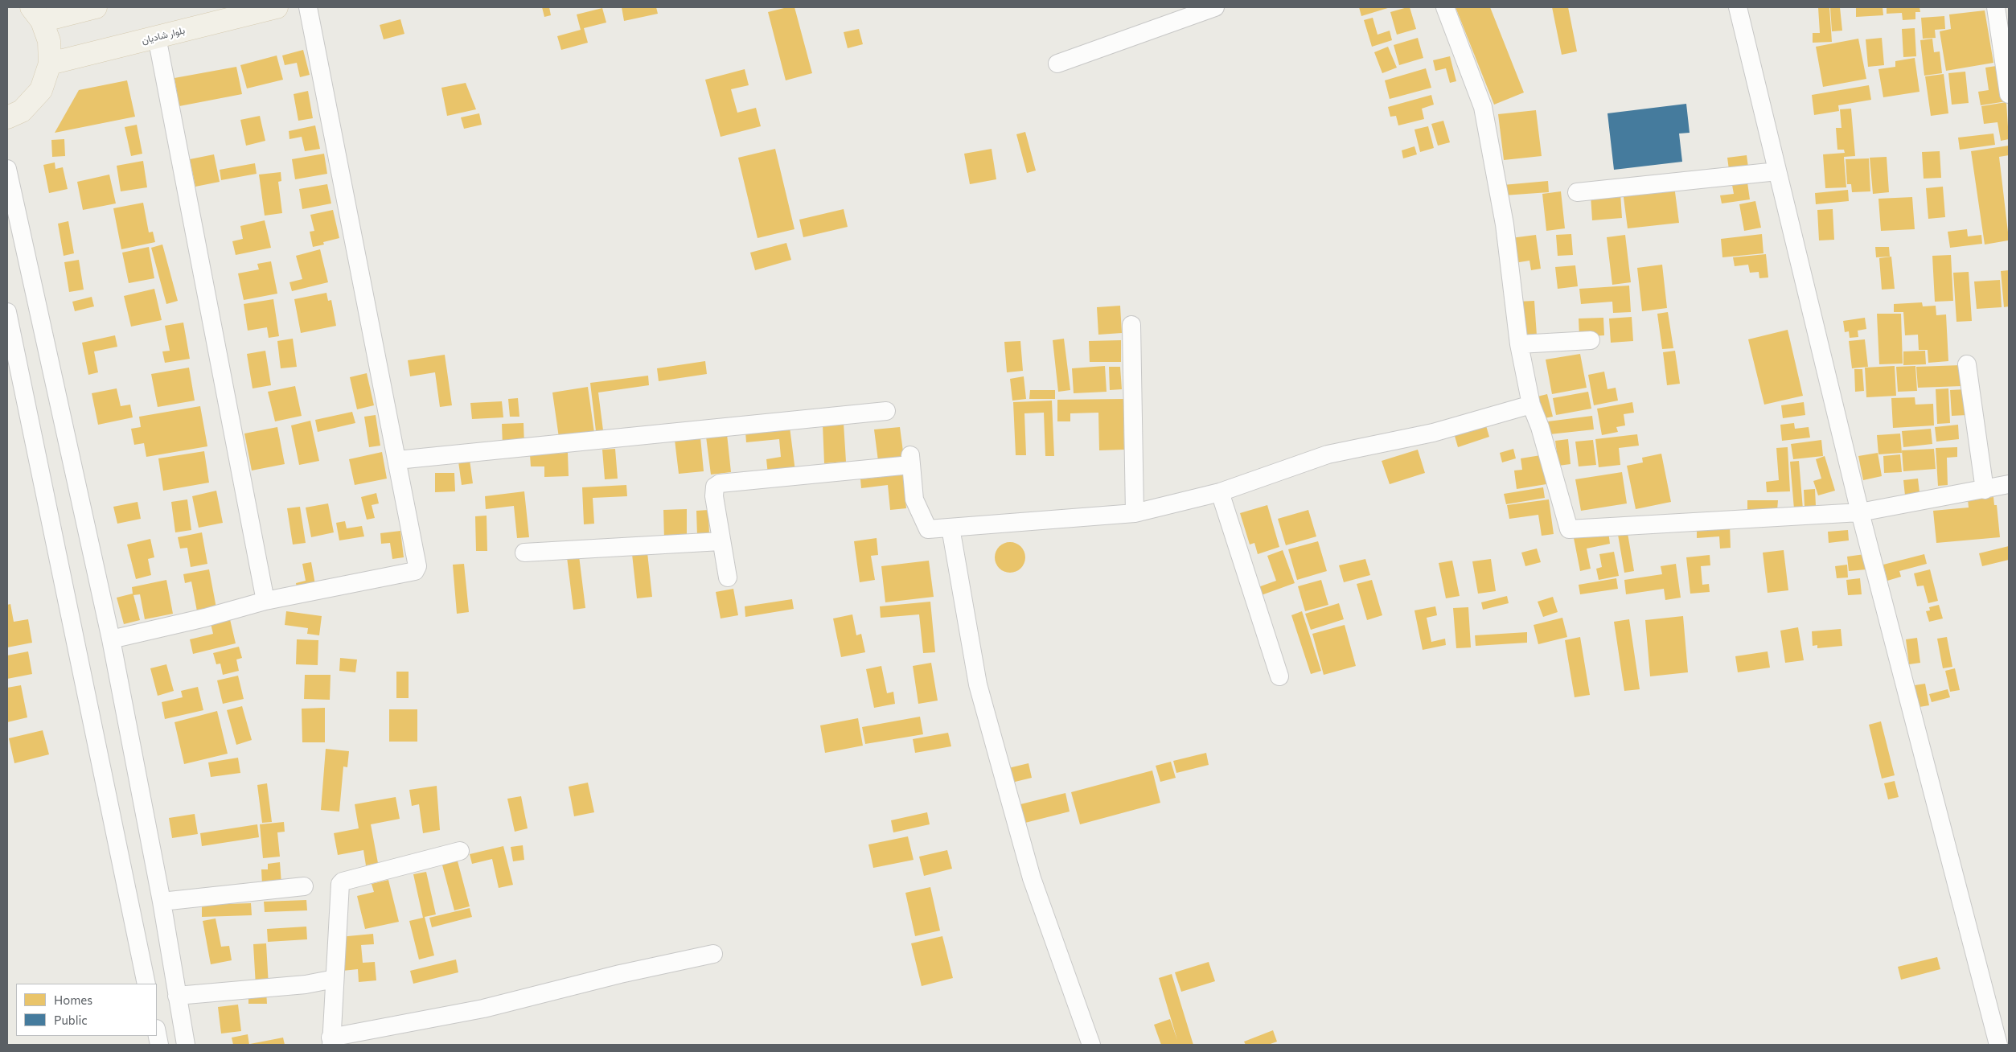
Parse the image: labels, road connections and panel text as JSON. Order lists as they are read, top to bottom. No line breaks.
{"streets":{"main road":["بلوار شادیان"]},"legend":["Homes","Public"]}
